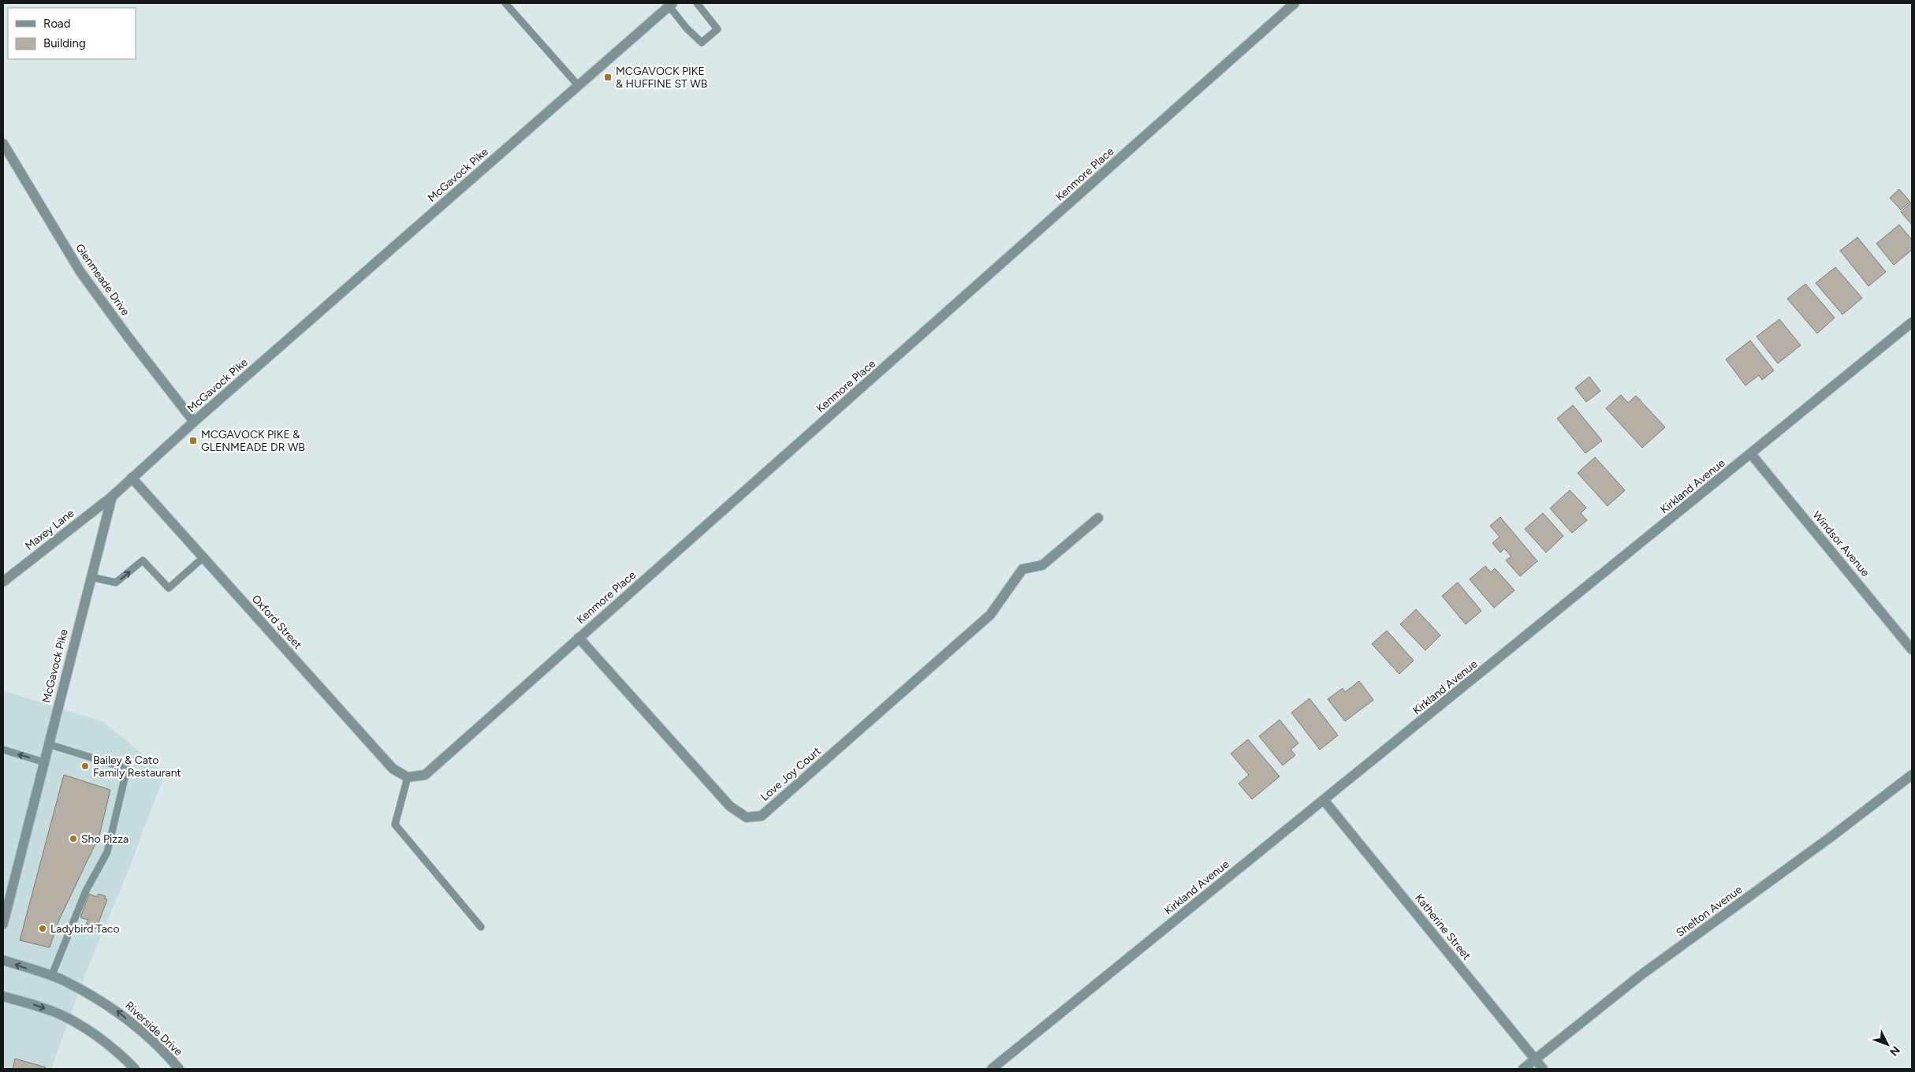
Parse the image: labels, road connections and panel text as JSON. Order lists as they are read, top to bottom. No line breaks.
{"streets":{"street":["Kenmore Place","McGavock Pike","Glenmeade Drive","Kirkland Avenue","Maxey Lane","Windsor Avenue","Oxford Street","Love Joy Court","Shelton Avenue","Katherine Street","Riverside Drive"]},"crossings":[["Kenmore Place","Oxford Street"],["Kenmore Place","Love Joy Court"],["McGavock Pike","Glenmeade Drive"],["McGavock Pike","Maxey Lane"],["McGavock Pike","Oxford Street"],["Kirkland Avenue","Windsor Avenue"],["Kirkland Avenue","Katherine Street"],["Shelton Avenue","Katherine Street"]],"places":{"transit":["MCGAVOCK PIKE & HUFFINE ST WB","MCGAVOCK PIKE & GLENMEADE DR WB"],"other":["Bailey & Cato Family Restaurant","Sho Pizza","Ladybird Taco"]},"legend":["Road","Building"],"north":"bottom right"}
